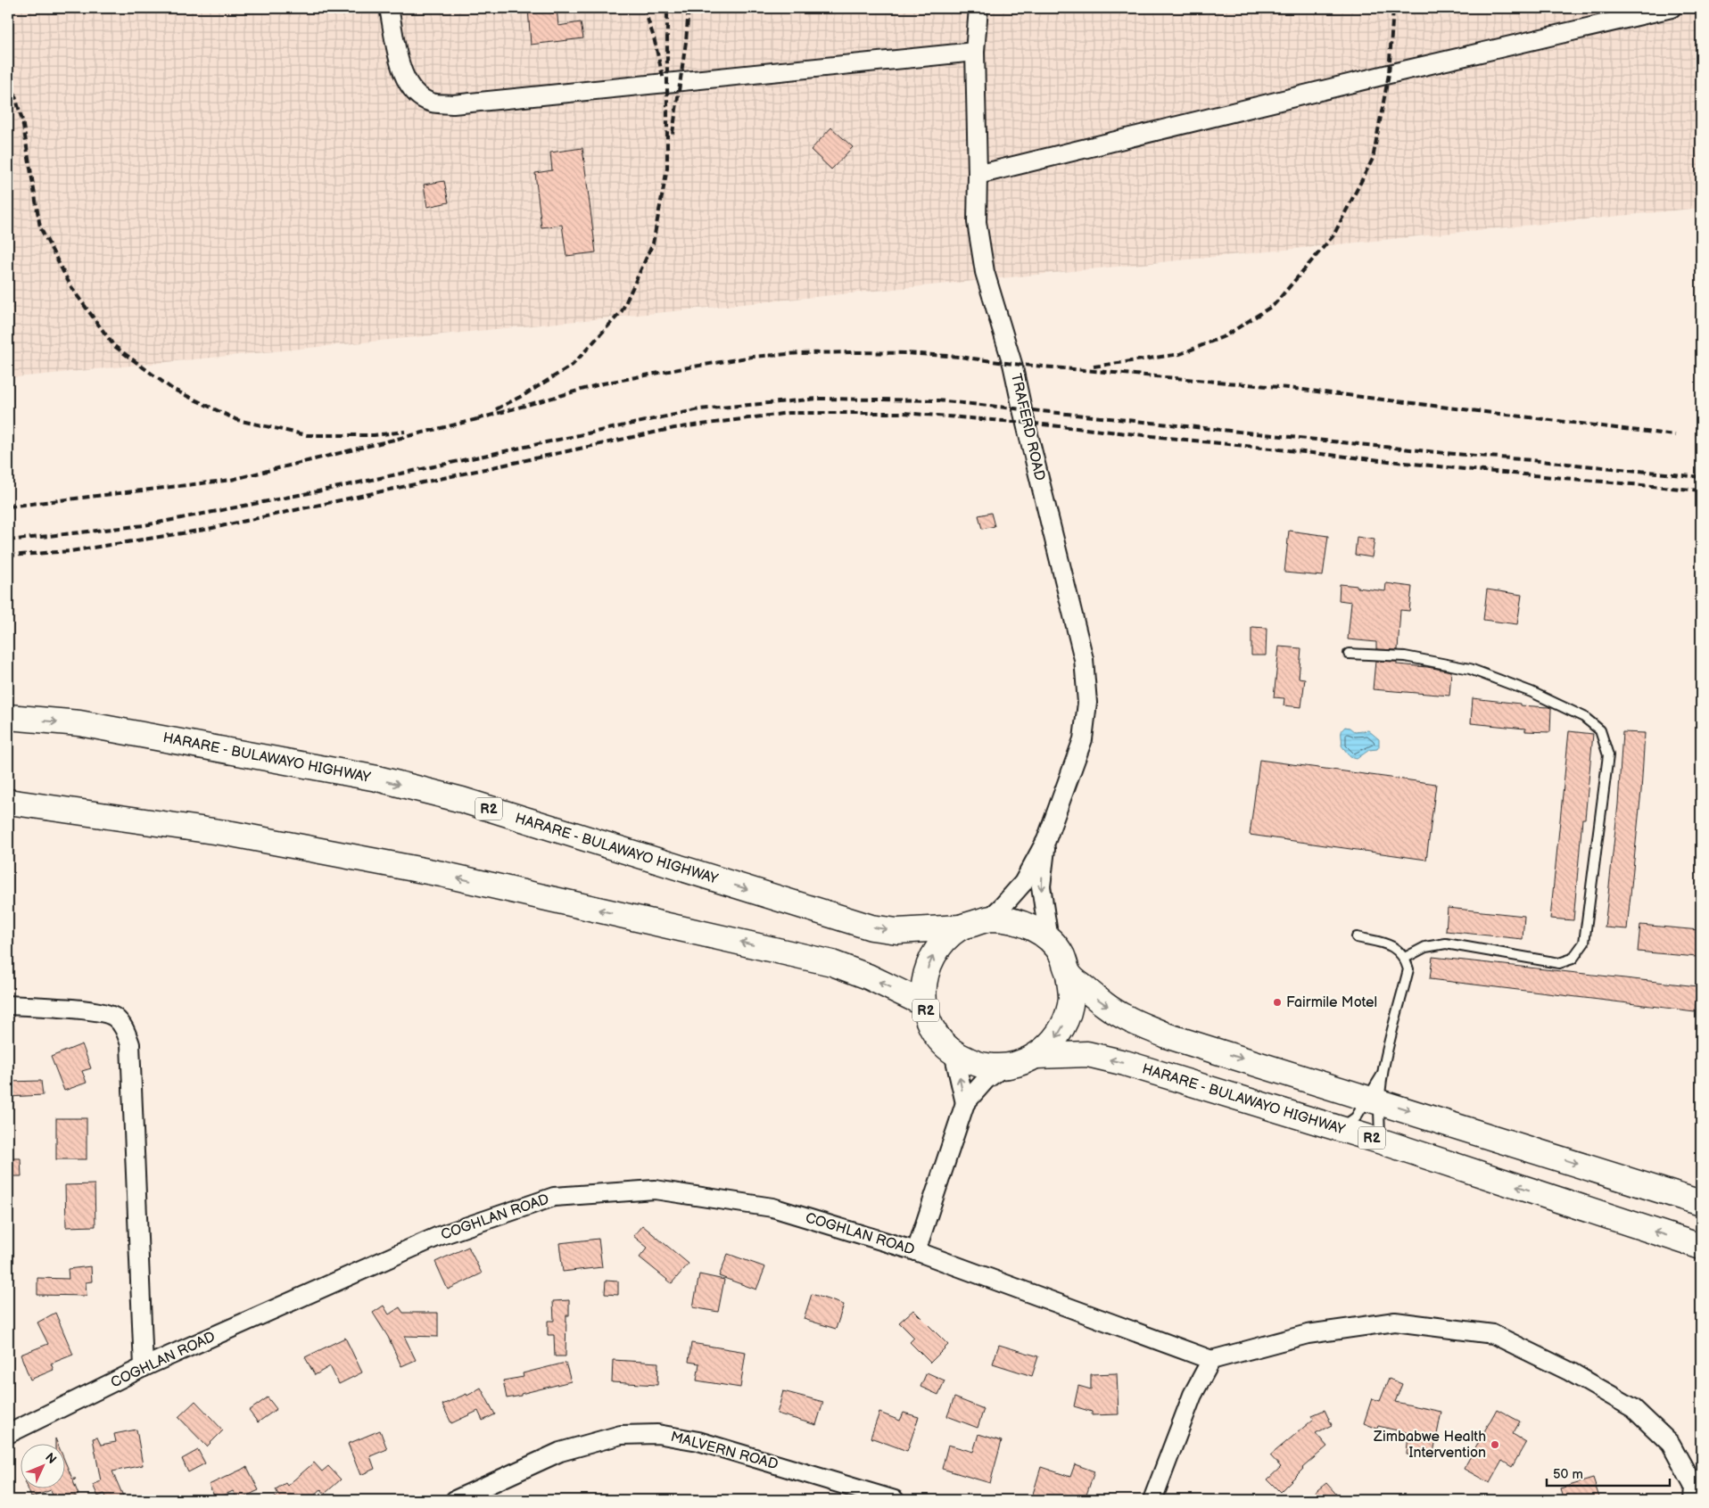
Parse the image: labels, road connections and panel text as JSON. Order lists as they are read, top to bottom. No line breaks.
{"streets":{"highway":["HARARE - BULAWAYO HIGHWAY","R2"],"street":["TRAFERD ROAD","COGHLAN ROAD","MALVERN ROAD"]},"crossings":[["TRAFERD ROAD","HARARE - BULAWAYO HIGHWAY"],["TRAFERD ROAD","R2"],["HARARE - BULAWAYO HIGHWAY","R2"]],"places":["Fairmile Motel","Zimbabwe Health Intervention"],"scale_bar":"50 m","north":"top right"}
